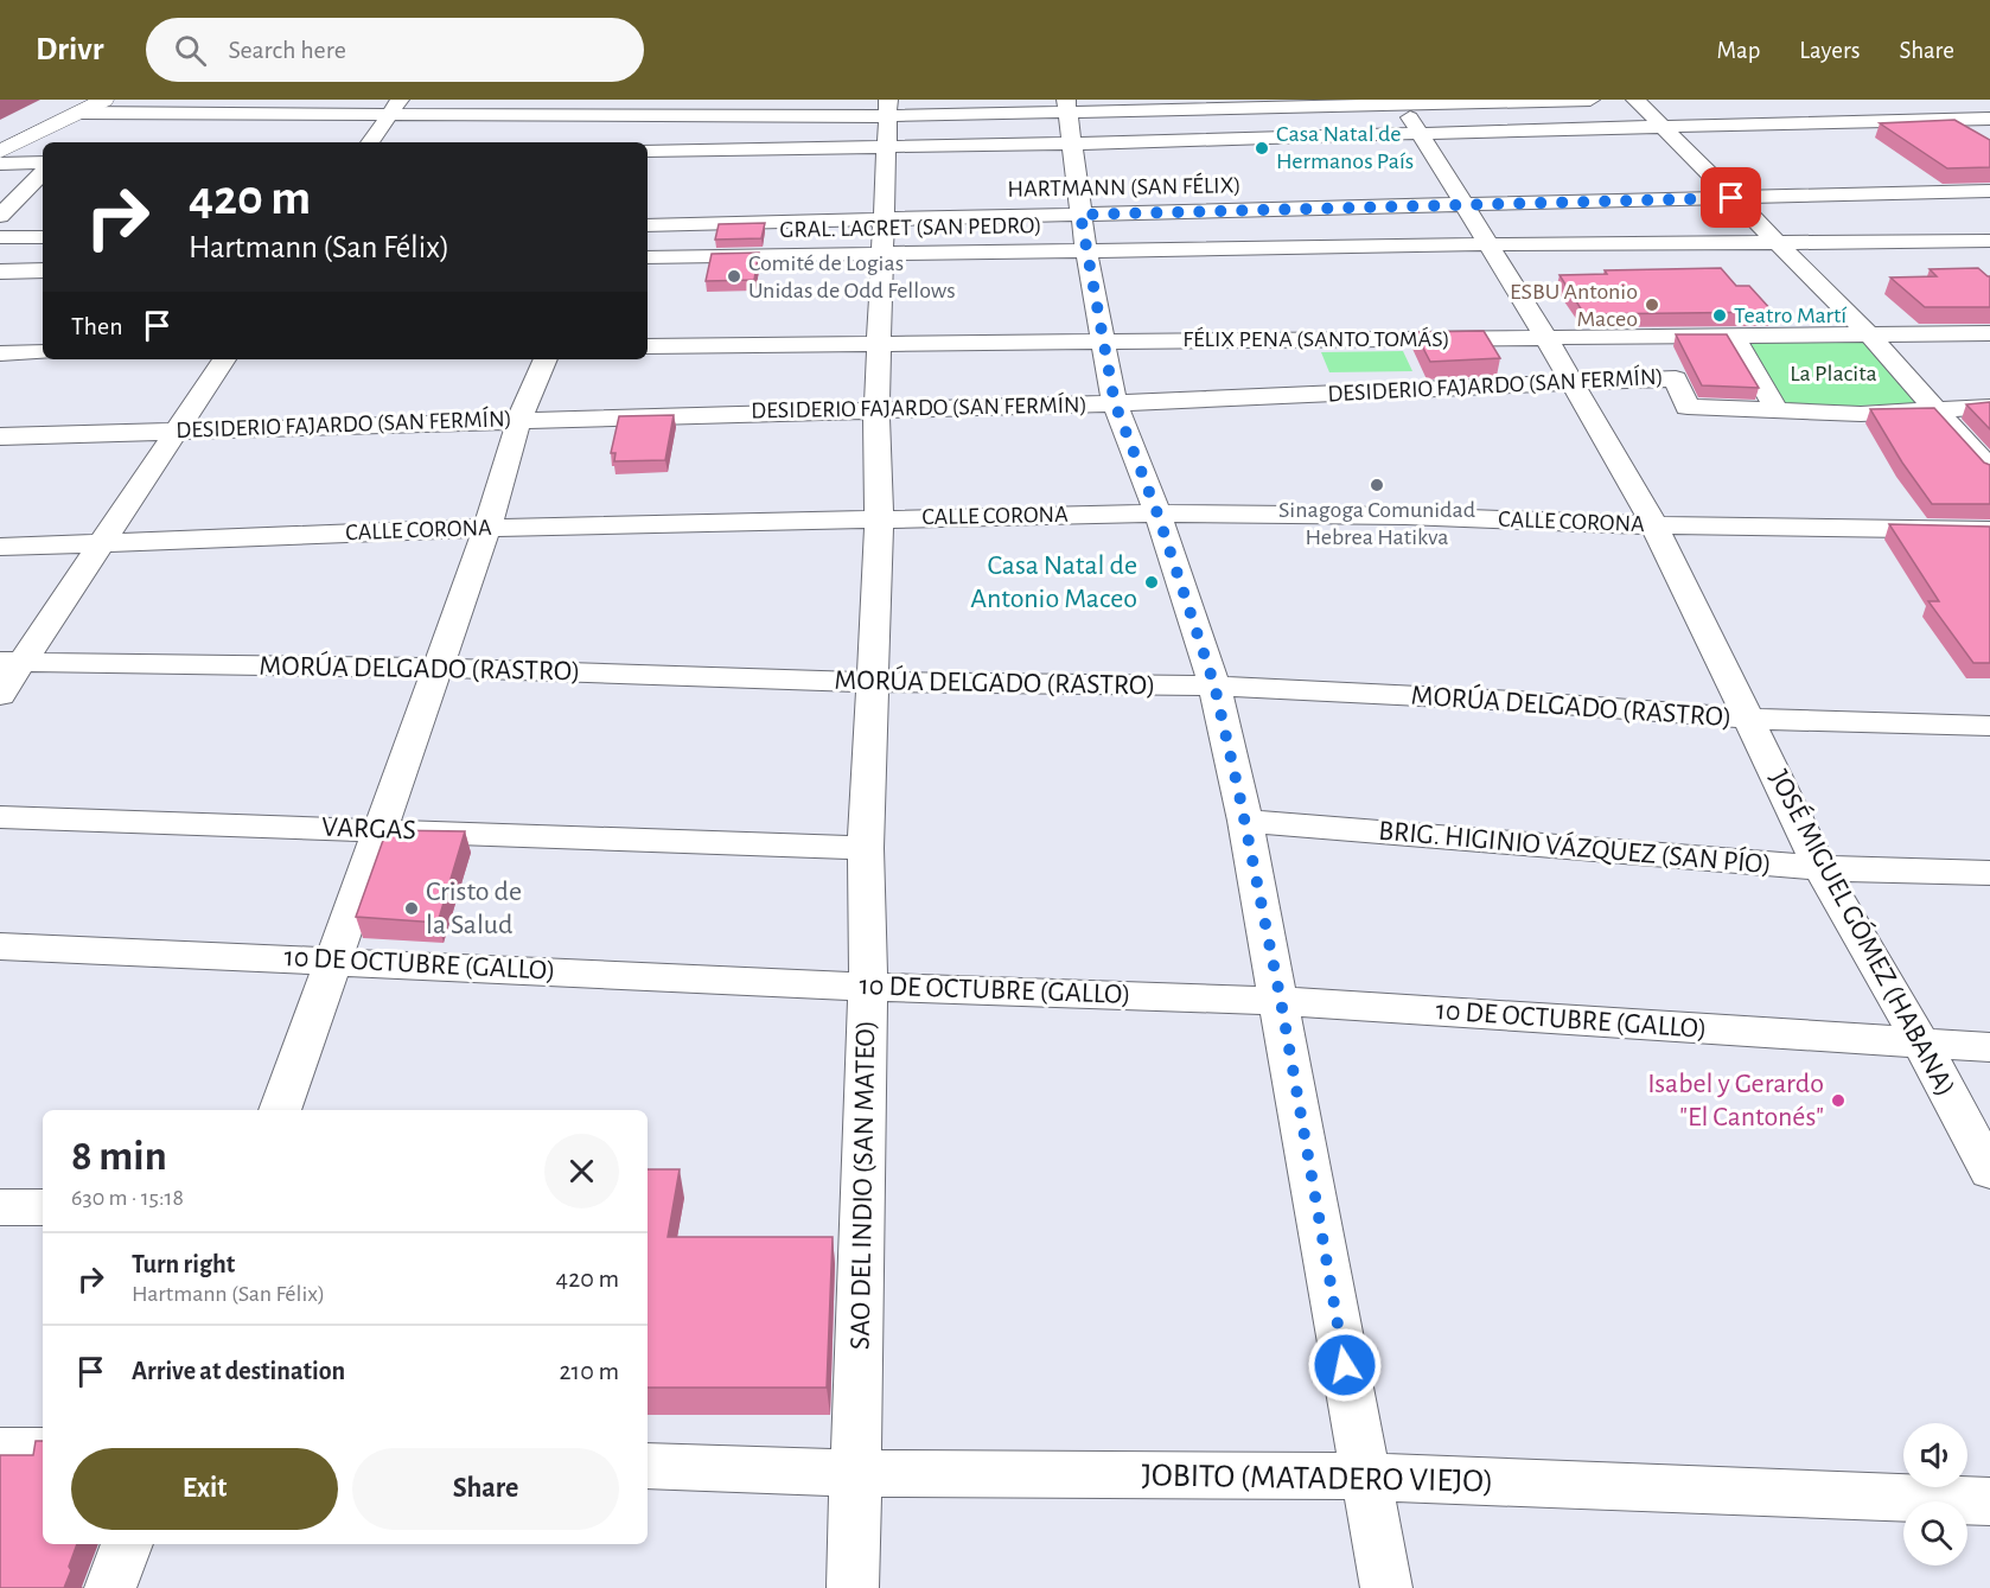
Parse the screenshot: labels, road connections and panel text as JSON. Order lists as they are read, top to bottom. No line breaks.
{"streets":{"street":["HARTMANN (SAN FÉLIX)","GRAL. LACRET (SAN PEDRO)","FÉLIX PENA (SANTO TOMÁS)","DESIDERIO FAJARDO (SAN FERMÍN)","CALLE CORONA","MORÚA DELGADO (RASTRO)","VARGAS","BRIG. HIGINIO VÁZQUEZ (SAN PÍO)","JOSÉ MIGUEL GÓMEZ (HABANA)","10 DE OCTUBRE (GALLO)","SAO DEL INDIO (SAN MATEO)","JOBITO (MATADERO VIEJO)"]},"crossings":[["HARTMANN (SAN FÉLIX)","GRAL. LACRET (SAN PEDRO)"],["HARTMANN (SAN FÉLIX)","JOSÉ MIGUEL GÓMEZ (HABANA)"],["HARTMANN (SAN FÉLIX)","SAO DEL INDIO (SAN MATEO)"],["GRAL. LACRET (SAN PEDRO)","JOSÉ MIGUEL GÓMEZ (HABANA)"],["GRAL. LACRET (SAN PEDRO)","SAO DEL INDIO (SAN MATEO)"],["FÉLIX PENA (SANTO TOMÁS)","JOSÉ MIGUEL GÓMEZ (HABANA)"],["FÉLIX PENA (SANTO TOMÁS)","SAO DEL INDIO (SAN MATEO)"],["DESIDERIO FAJARDO (SAN FERMÍN)","JOSÉ MIGUEL GÓMEZ (HABANA)"],["DESIDERIO FAJARDO (SAN FERMÍN)","SAO DEL INDIO (SAN MATEO)"],["CALLE CORONA","JOSÉ MIGUEL GÓMEZ (HABANA)"],["CALLE CORONA","SAO DEL INDIO (SAN MATEO)"],["MORÚA DELGADO (RASTRO)","JOSÉ MIGUEL GÓMEZ (HABANA)"],["MORÚA DELGADO (RASTRO)","SAO DEL INDIO (SAN MATEO)"],["VARGAS","SAO DEL INDIO (SAN MATEO)"],["BRIG. HIGINIO VÁZQUEZ (SAN PÍO)","JOSÉ MIGUEL GÓMEZ (HABANA)"],["JOSÉ MIGUEL GÓMEZ (HABANA)","10 DE OCTUBRE (GALLO)"],["10 DE OCTUBRE (GALLO)","SAO DEL INDIO (SAN MATEO)"],["SAO DEL INDIO (SAN MATEO)","JOBITO (MATADERO VIEJO)"]],"parks":["La Placita"],"places":["Casa Natal de Hermanos País","Comité de Logias Unidas de Odd Fellows","ESBU Antonio Maceo","Teatro Martí","Sinagoga Comunidad Hebrea Hatikva","Casa Natal de Antonio Maceo","Cristo de la Salud","Isabel y Gerardo \"El Cantonés\""],"page":{"header":"Drivr","search":"Search here","nav":["Map","Layers","Share"],"turn":["420 m","Hartmann (San Félix)"],"then":"Then","heading":["8 min","630 m · 15:18"],"list":[{"name":"Turn right","note":"Hartmann (San Félix)","value":"420 m"},{"name":"Arrive at destination","value":"210 m"}],"buttons":["Exit","Share"]}}
